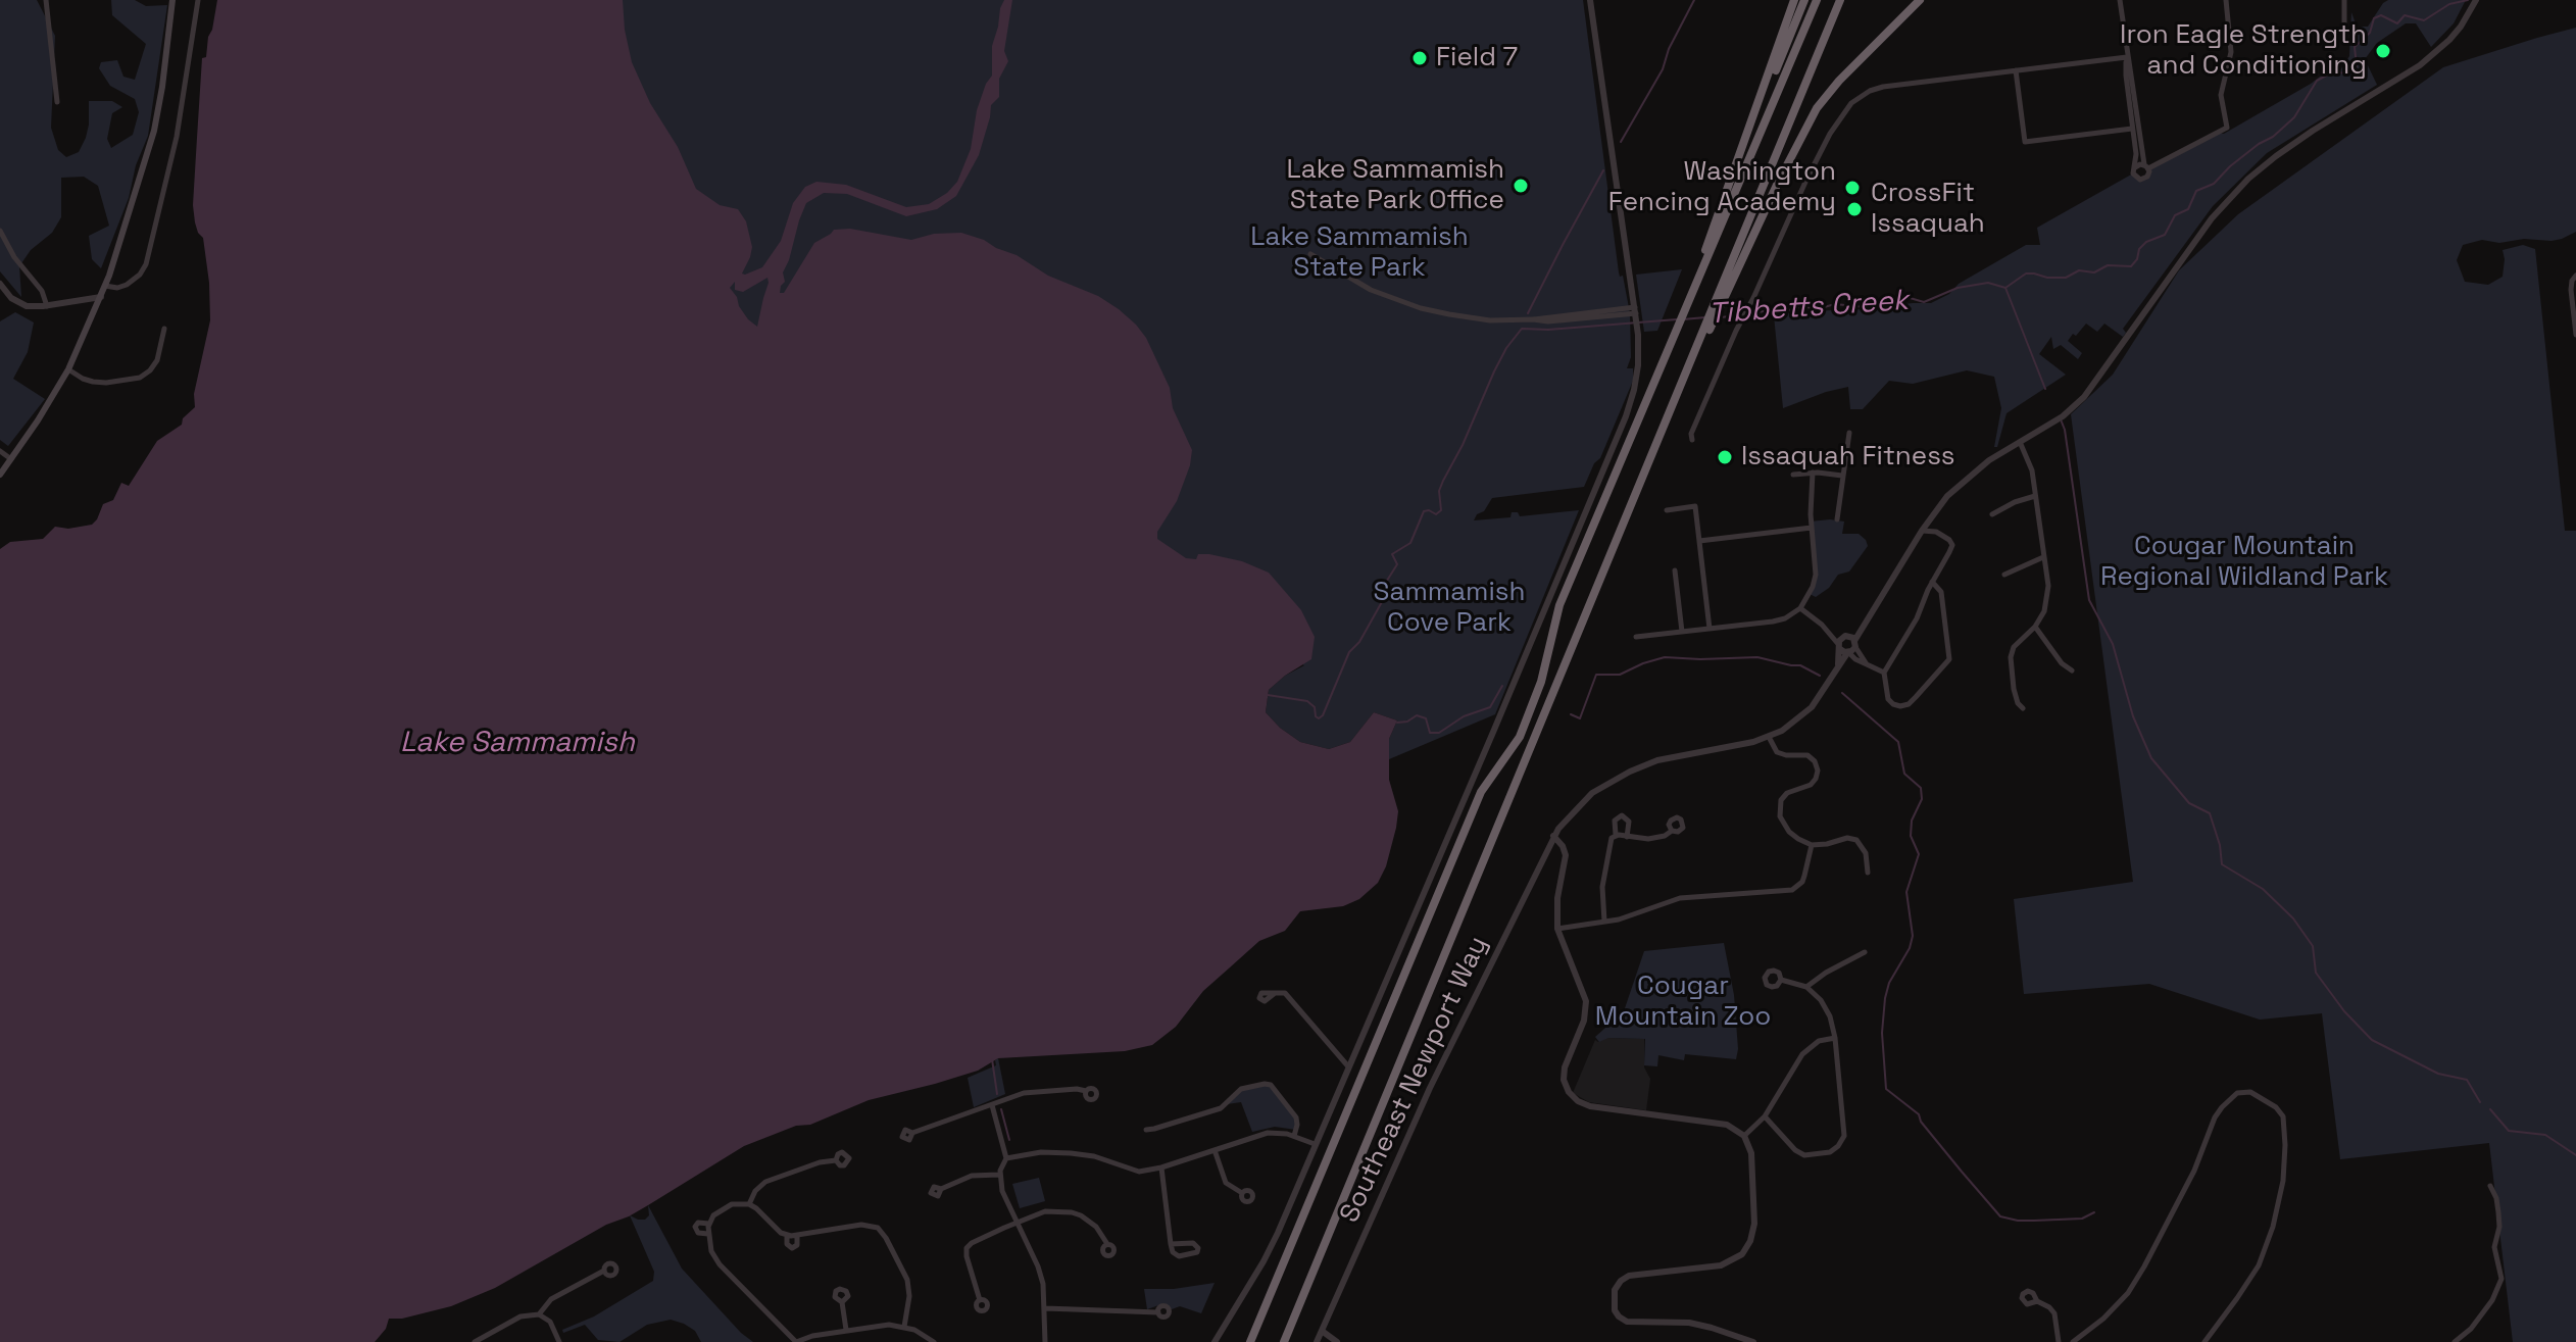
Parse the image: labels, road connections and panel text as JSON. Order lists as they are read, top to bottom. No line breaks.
{"streets":{"street":["Southeast Newport Way"]},"water":["Tibbetts Creek","Lake Sammamish"],"parks":["Lake Sammamish State Park","Cougar Mountain Regional Wildland Park","Sammamish Cove Park","Cougar Mountain Zoo"],"places":["Iron Eagle Strength and Conditioning","Field 7","Lake Sammamish State Park Office","Washington Fencing Academy","CrossFit Issaquah","Issaquah Fitness"]}
